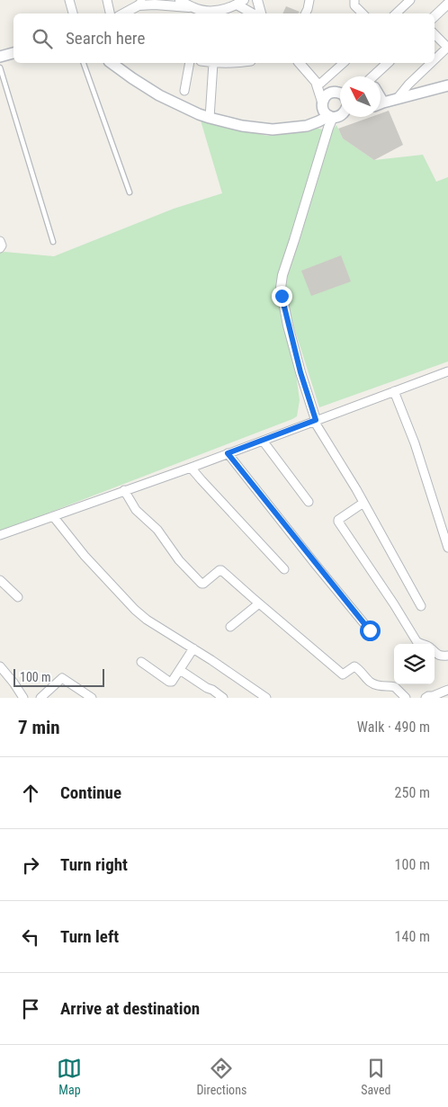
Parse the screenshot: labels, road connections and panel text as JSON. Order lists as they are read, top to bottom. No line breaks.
{"scale_bar":"100 m","north":"top left","page":{"search":"Search here","scale":"100 m","heading":["7 min","Walk · 490 m"],"list":[["Continue","250 m"],["Turn right","100 m"],["Turn left","140 m"],"Arrive at destination"],"nav":["Map","Directions","Saved"]}}
